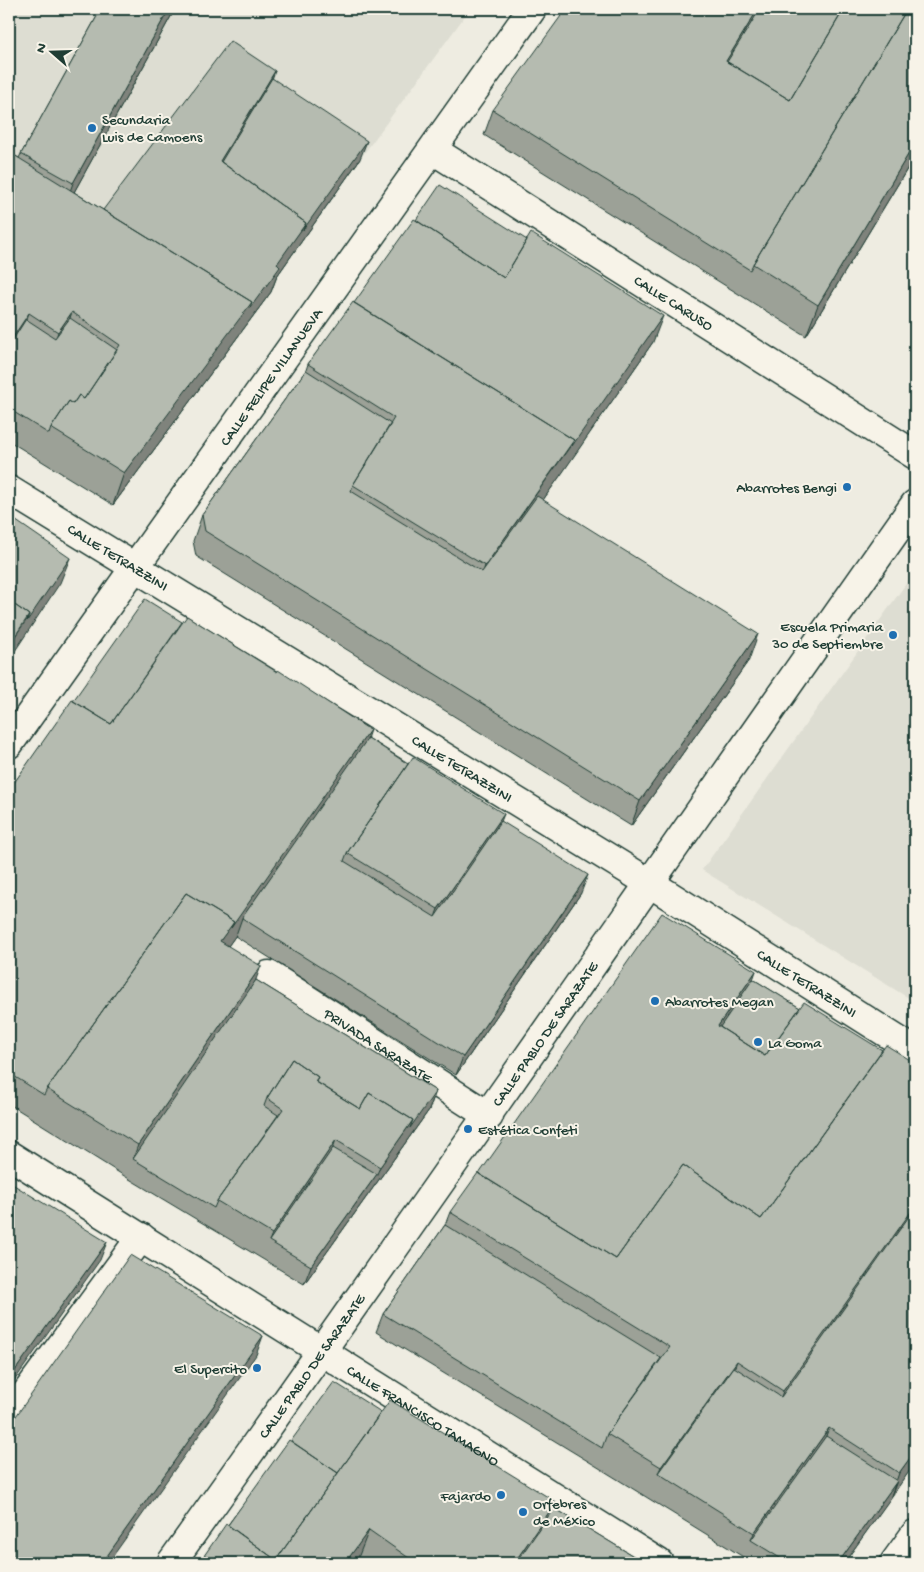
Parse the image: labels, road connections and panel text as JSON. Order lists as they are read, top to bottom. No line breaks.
{"streets":{"street":["CALLE CARUSO","CALLE FELIPE VILLANUEVA","CALLE TETRAZZINI","CALLE PABLO DE SARAZATE","PRIVADA SARAZATE","CALLE FRANCISCO TAMAGNO"]},"crossings":[["CALLE CARUSO","CALLE FELIPE VILLANUEVA"],["CALLE FELIPE VILLANUEVA","CALLE TETRAZZINI"],["CALLE TETRAZZINI","CALLE PABLO DE SARAZATE"],["CALLE PABLO DE SARAZATE","PRIVADA SARAZATE"],["CALLE PABLO DE SARAZATE","CALLE FRANCISCO TAMAGNO"]],"places":["Secundaria Luis de Camoens","Abarrotes Bengi","Escuela Primaria 30 de Septiembre","Abarrotes Megan","La Goma","Estética Confeti","El Supercito","Fajardo","Orfebres de México"],"north":"left"}
